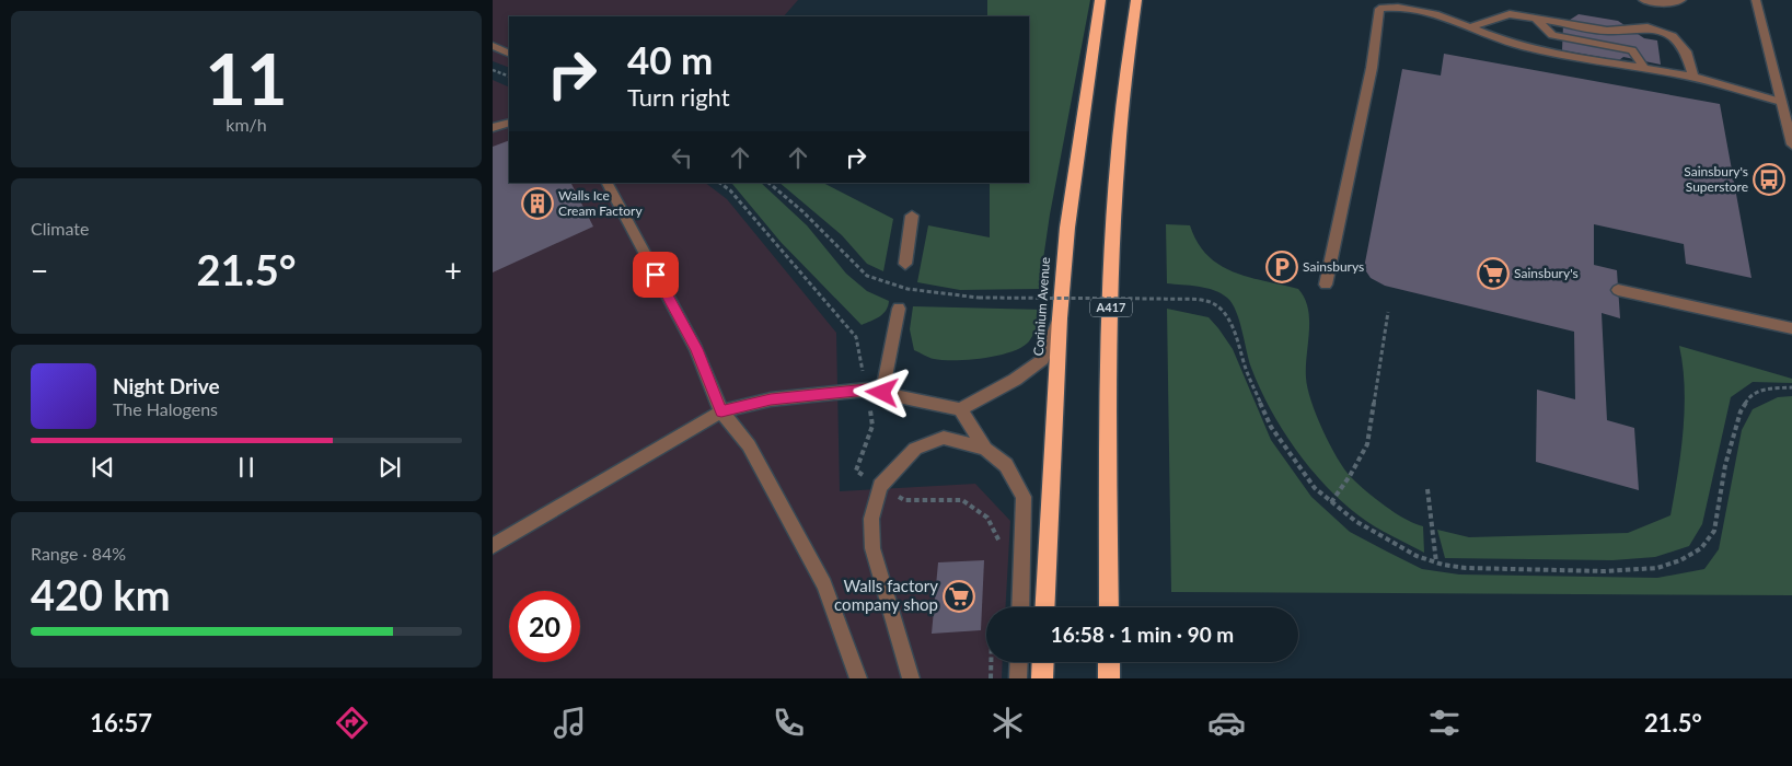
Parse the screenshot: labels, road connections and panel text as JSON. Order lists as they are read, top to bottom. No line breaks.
{"streets":{"highway":["Corinium Avenue","A417"]},"places":{"bus stop":["Sainsbury's Superstore"],"building":["Walls Ice Cream Factory"],"parking":["Sainsburys"],"supermarket":["Sainsbury's","Walls factory company shop"]},"page":{"tile":[["11","km/h"],"Climate",["Range · 84%","420 km"]],"turn":["40 m","Turn right"],"heat":["−","21.5°","+"],"song":["Night Drive","The Halogens"],"limit":"20","trip":"16:58 · 1 min · 90 m","tabs":["16:57","21.5°"]}}
